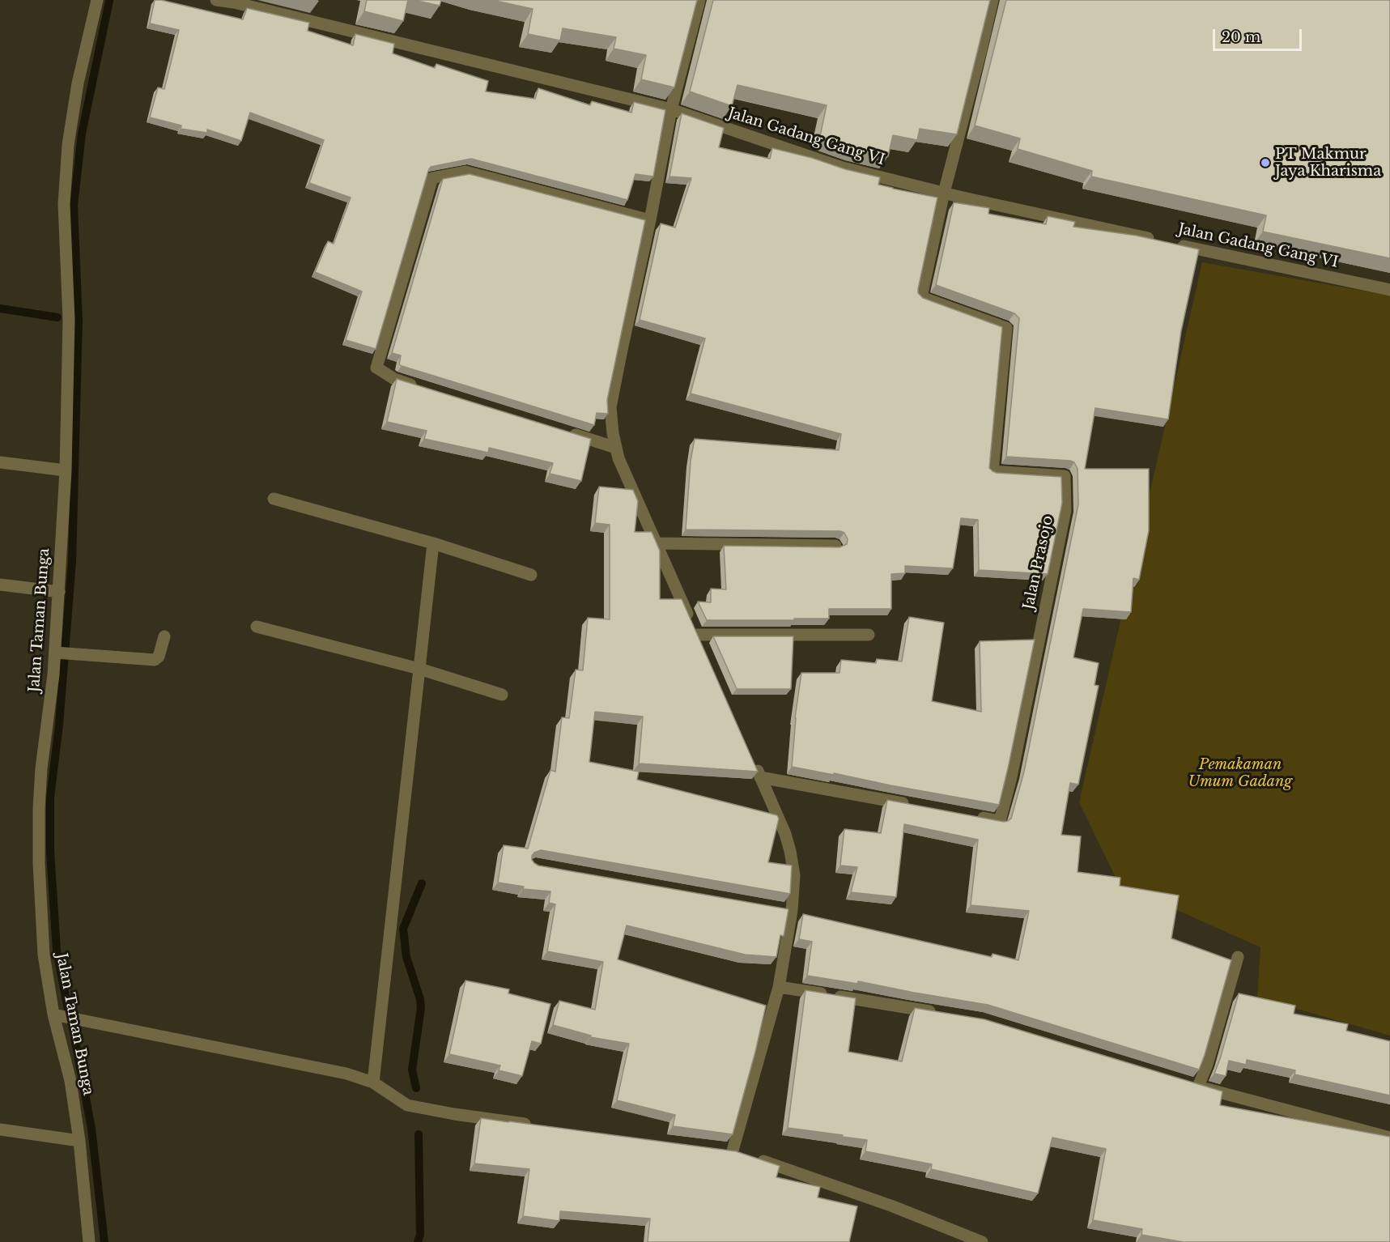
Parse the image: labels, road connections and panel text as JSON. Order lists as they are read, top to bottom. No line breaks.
{"streets":{"street":["Jalan Gadang Gang VI","Jalan Prasojo","Jalan Taman Bunga"]},"crossings":[["Jalan Gadang Gang VI","Jalan Prasojo"]],"parks":["Pemakaman Umum Gadang"],"places":["PT Makmur Jaya Kharisma"],"scale_bar":"20 m"}
